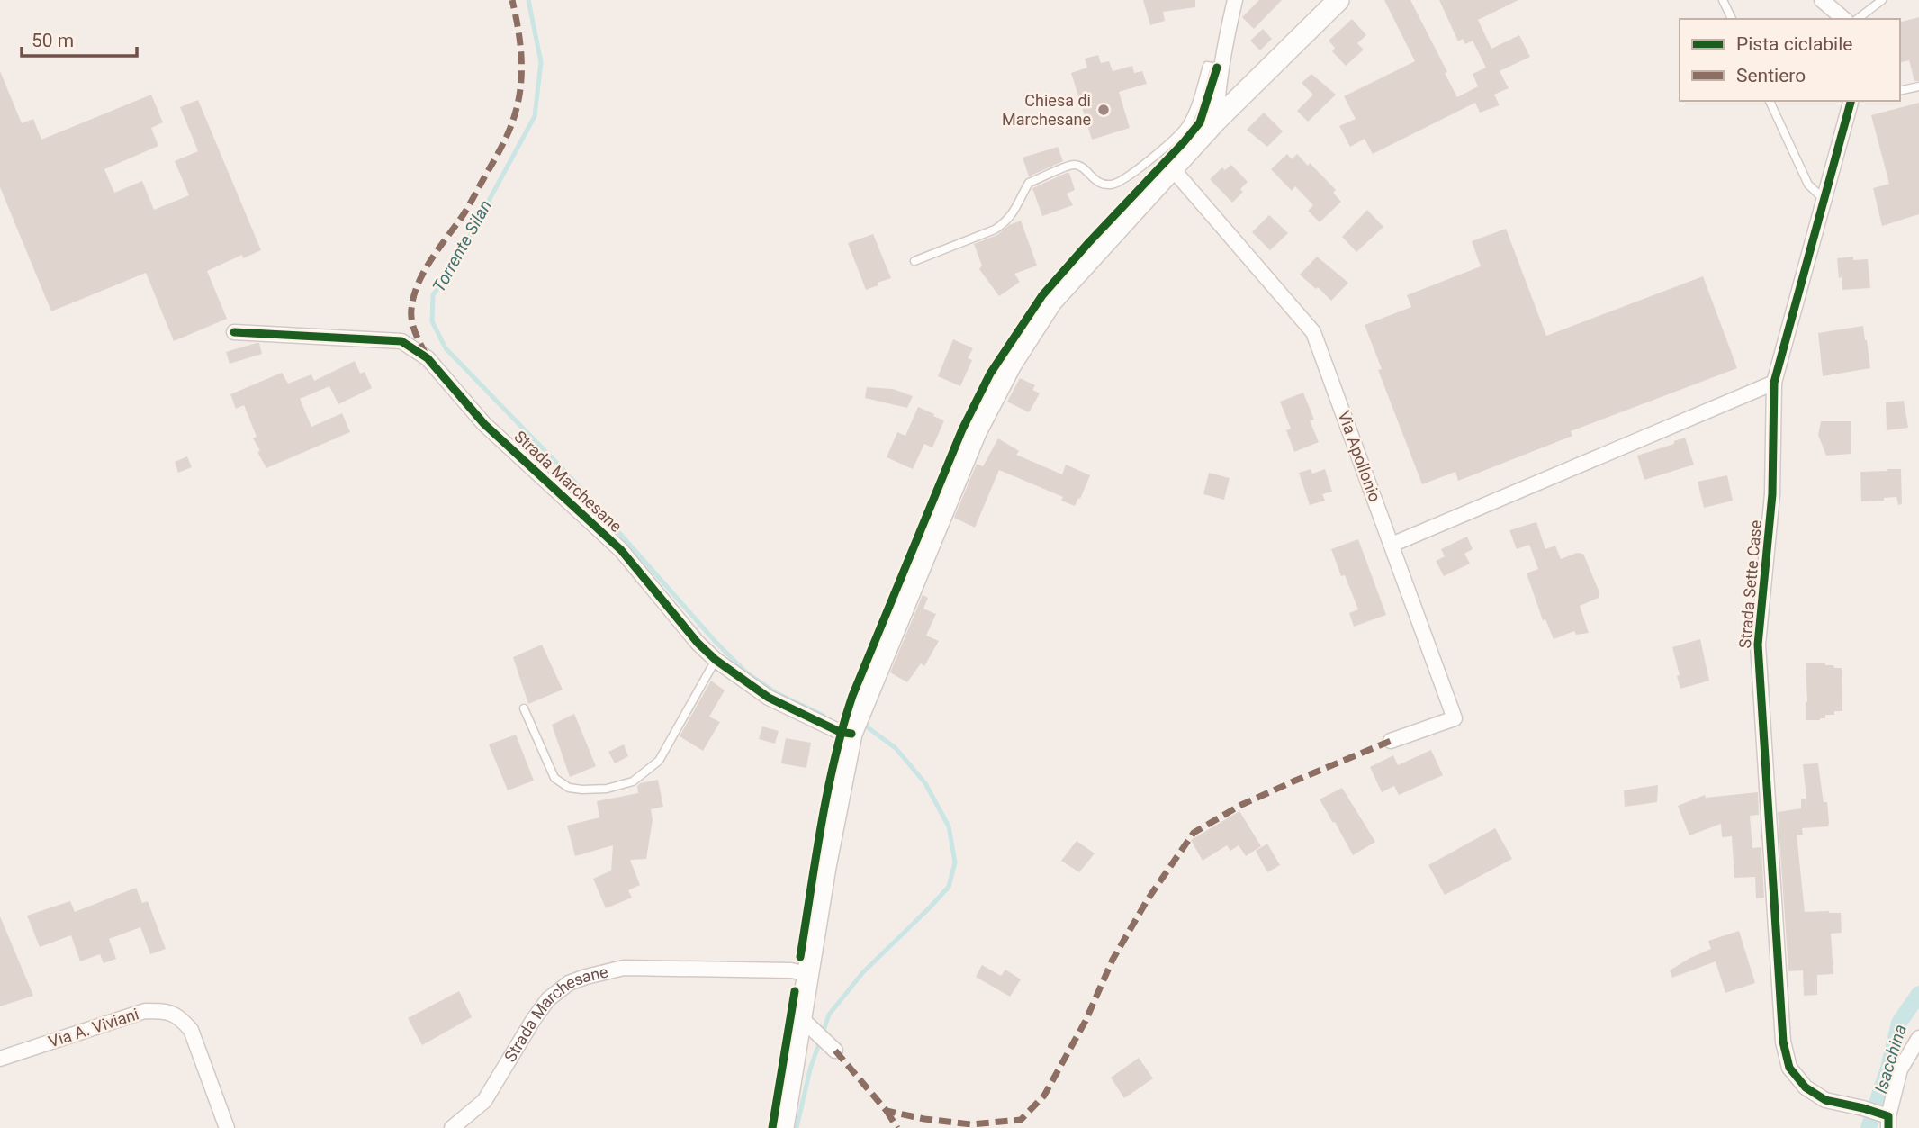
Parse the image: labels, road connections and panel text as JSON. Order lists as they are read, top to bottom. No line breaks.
{"streets":{"street":["Via Apollonio","Strada Marchesane","Strada Sette Case","Via A. Viviani"]},"water":["Torrente Silan","Isacchina"],"places":["Chiesa di Marchesane"],"legend":["Pista ciclabile","Sentiero"],"scale_bar":"50 m"}
